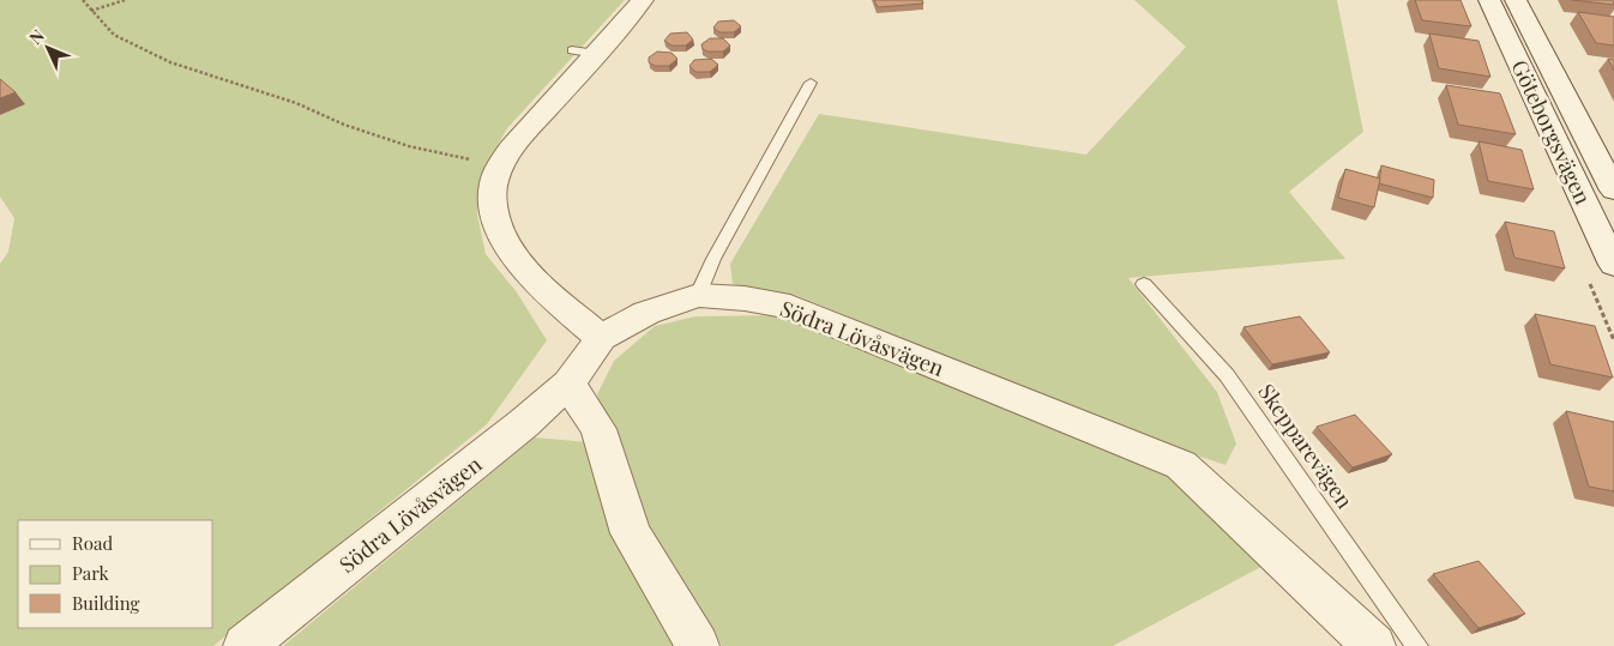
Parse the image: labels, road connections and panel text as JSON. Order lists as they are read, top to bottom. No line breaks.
{"streets":{"street":["Göteborgsvägen","Södra Lövåsvägen"],"lane":["Skepparevägen"]},"legend":["Road","Park","Building"],"north":"top left"}
